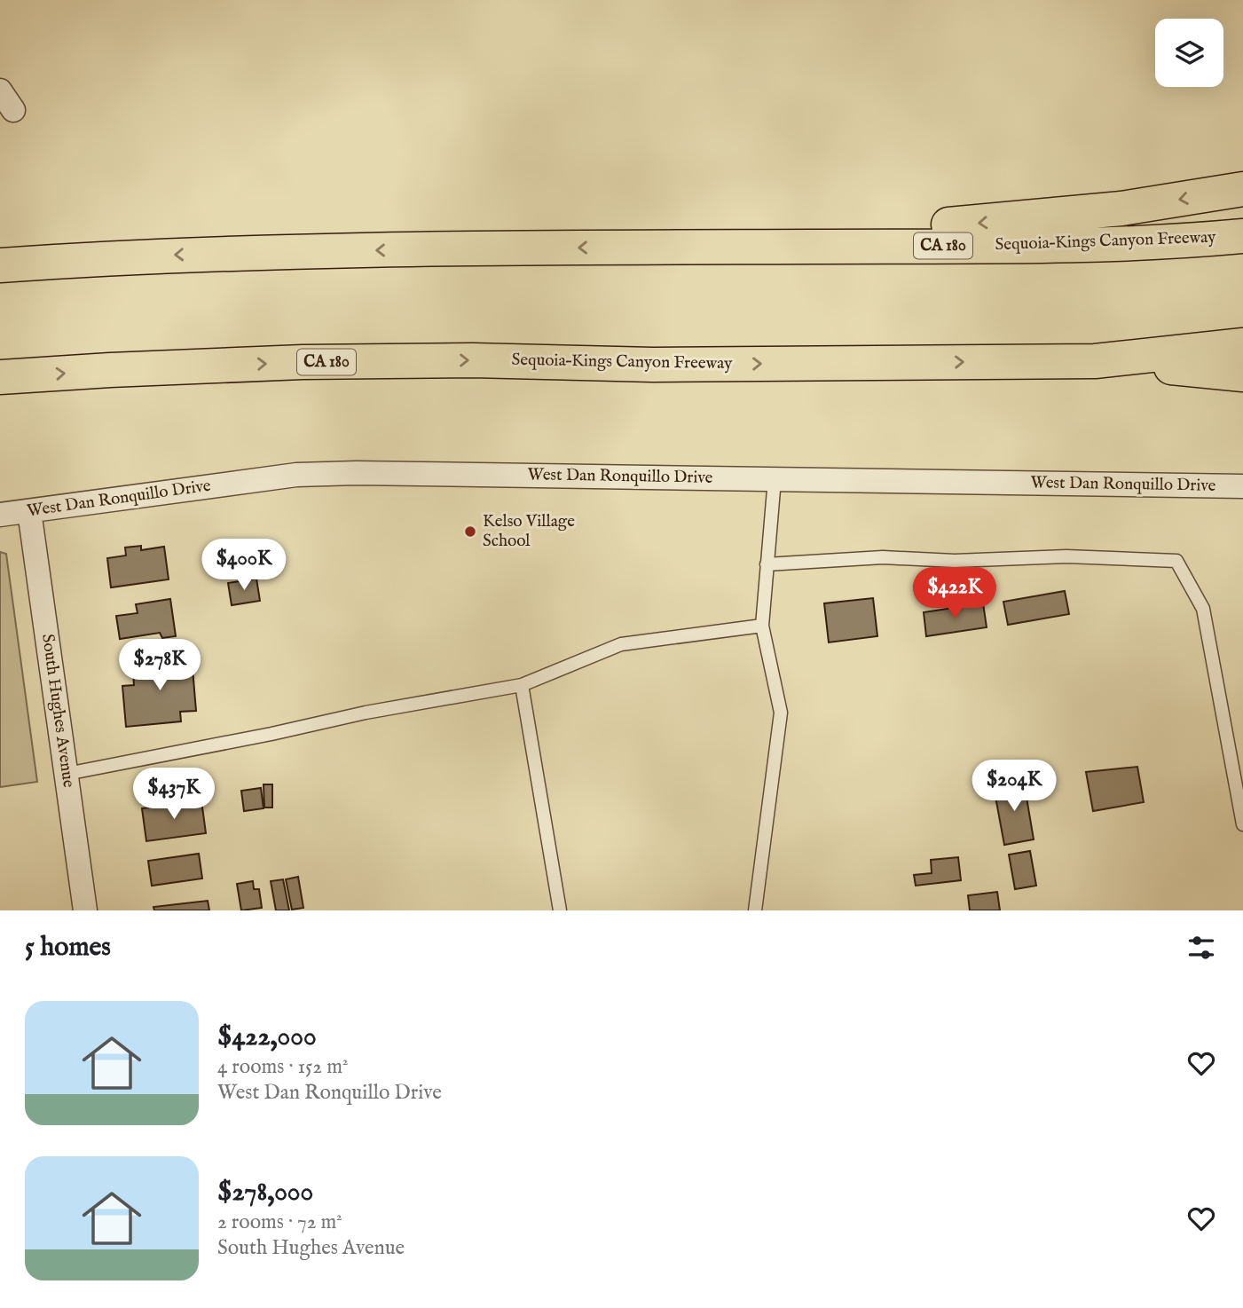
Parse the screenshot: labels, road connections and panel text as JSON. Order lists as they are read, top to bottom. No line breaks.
{"streets":{"highway":["Sequoia–Kings Canyon Freeway","CA 180"],"street":["West Dan Ronquillo Drive","South Hughes Avenue"]},"crossings":[["West Dan Ronquillo Drive","South Hughes Avenue"]],"places":["Kelso Village School"],"page":{"price":["$400K","$422K","$278K","$204K","$437K"],"heading":"5 homes","list":[{"name":"$422,000","note":"4 rooms · 152 m² · West Dan Ronquillo Drive"},{"name":"$278,000","note":"2 rooms · 72 m² · South Hughes Avenue"}]}}
